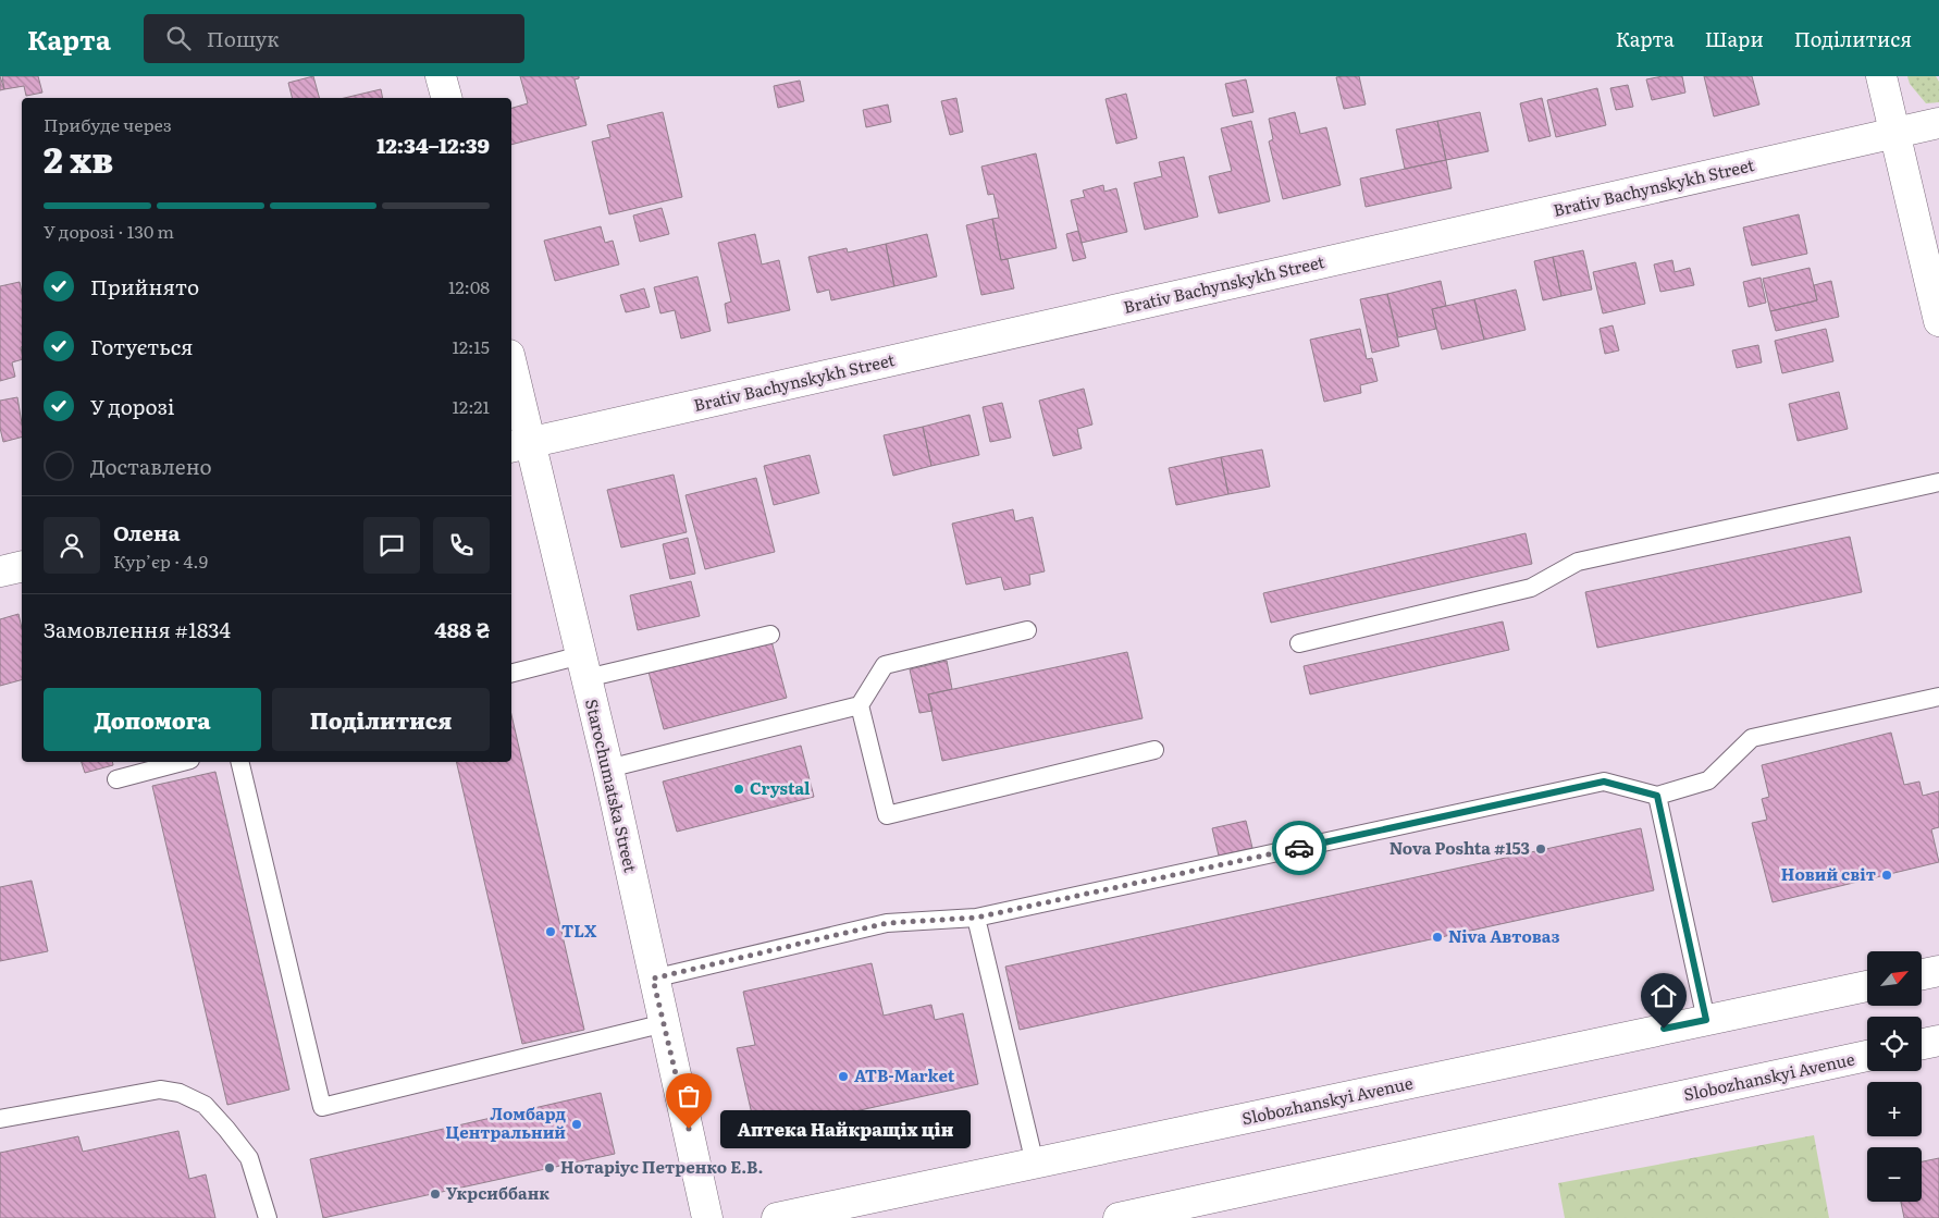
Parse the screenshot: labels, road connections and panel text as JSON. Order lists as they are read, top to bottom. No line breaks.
{"streets":{"street":["Brativ Bachynskykh Street","Starochumatska Street","Slobozhanskyi Avenue"]},"crossings":[["Brativ Bachynskykh Street","Starochumatska Street"]],"places":["Crystal","Nova Poshta #153","Новий світ","TLX","Niva Автоваз","ATB-Market","Ломбард Центральний","Аптека Найкращiх цiн","Нотаріус Петренко Е.В.","Укрсиббанк"],"north":"top right","page":{"header":"Карта","search":"Пошук","nav":["Карта","Шари","Поділитися"],"heading":["2 хв","Прибуде через","12:34–12:39"],"panel":["Олена","Кур’єр · 4.9","Замовлення #1834","488 ₴"],"bar":"У дорозі · 130 m","list":[["Прийнято","12:08"],["Готується","12:15"],["У дорозі","12:21"],"Доставлено"],"buttons":["Допомога","Поділитися"],"map_buttons":["+","−"],"bubble":"Аптека Найкращiх цiн"}}
